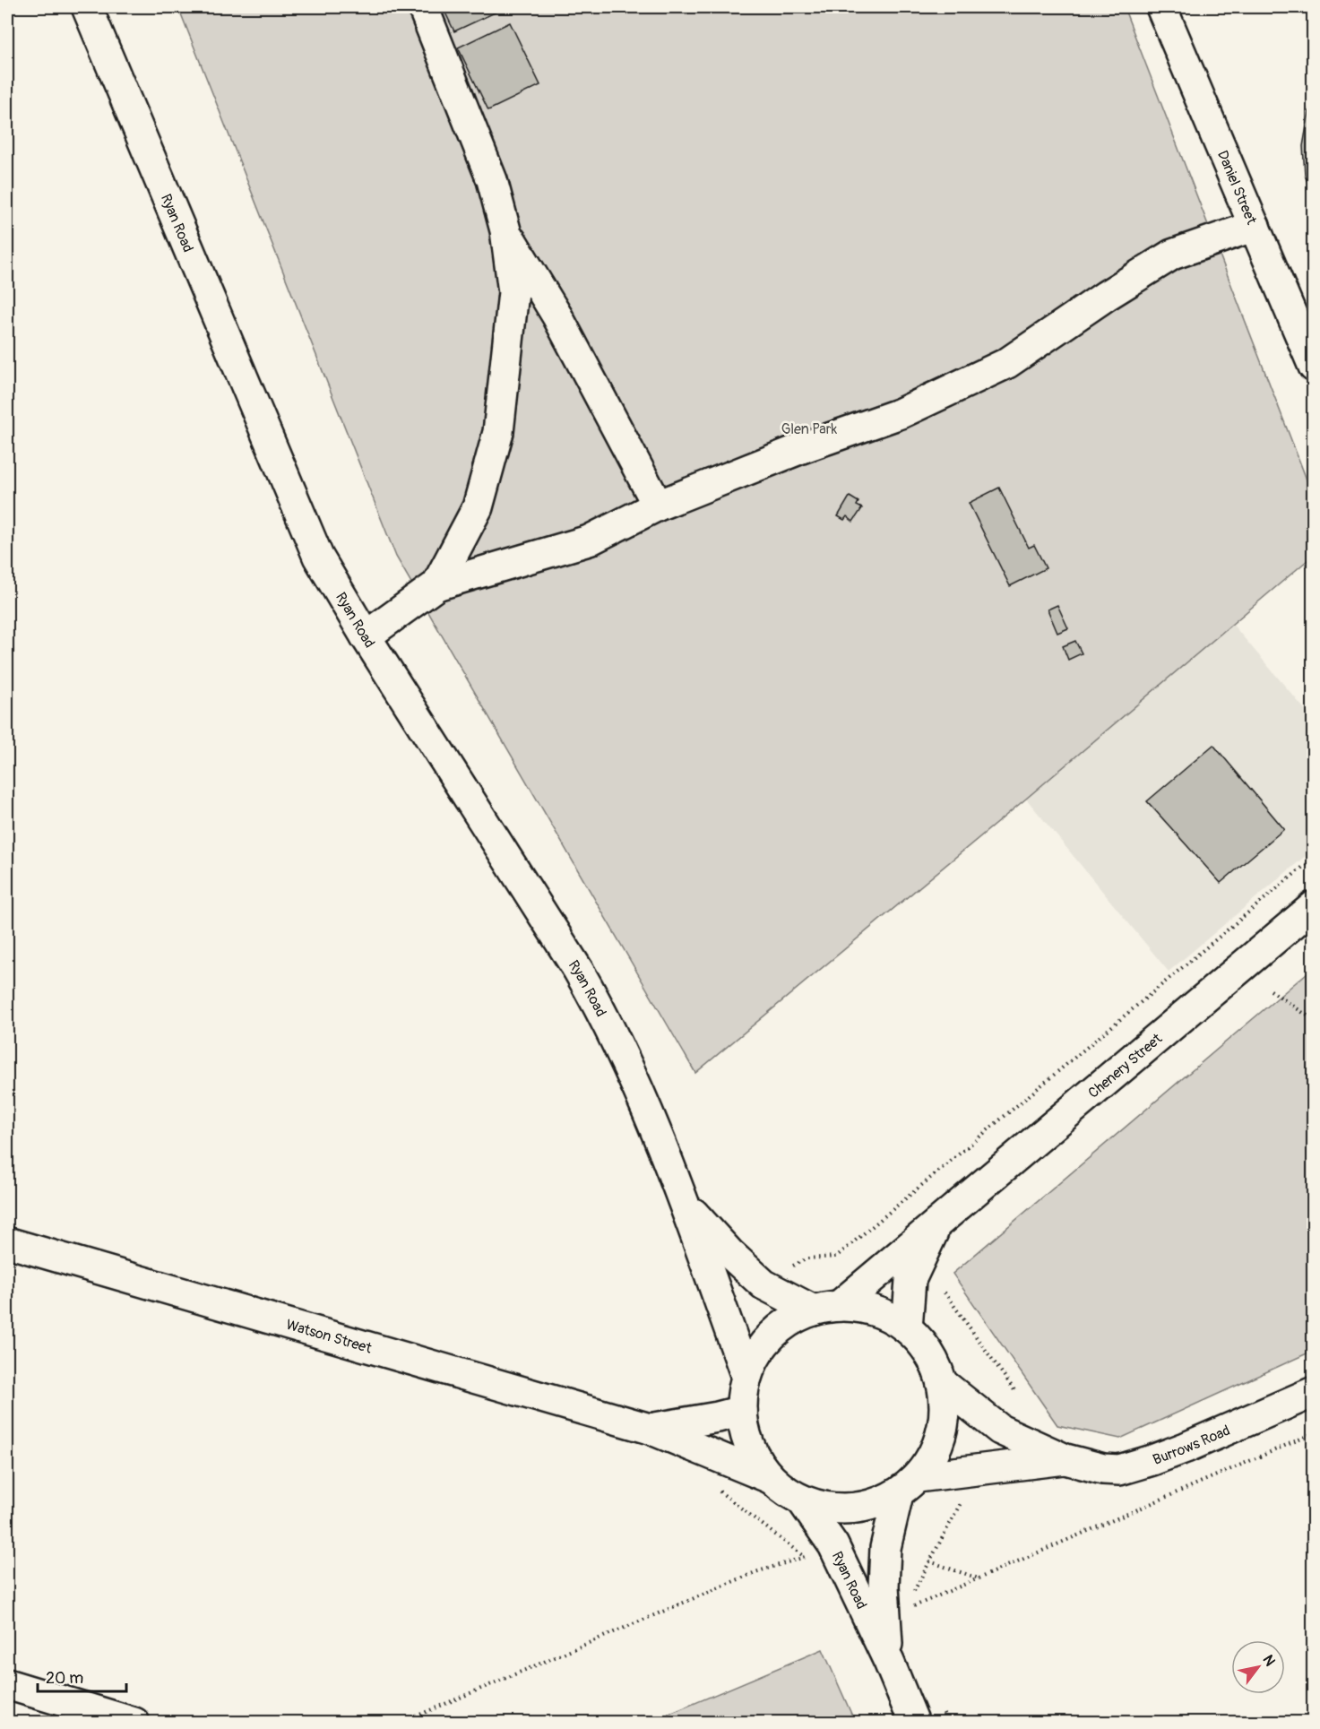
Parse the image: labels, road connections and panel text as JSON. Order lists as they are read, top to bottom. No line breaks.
{"streets":{"street":["Daniel Street","Ryan Road","Chenery Street","Watson Street","Burrows Road"]},"crossings":[["Ryan Road","Chenery Street"],["Ryan Road","Burrows Road"]],"parks":["Glen Park"],"scale_bar":"20 m","north":"top right"}
